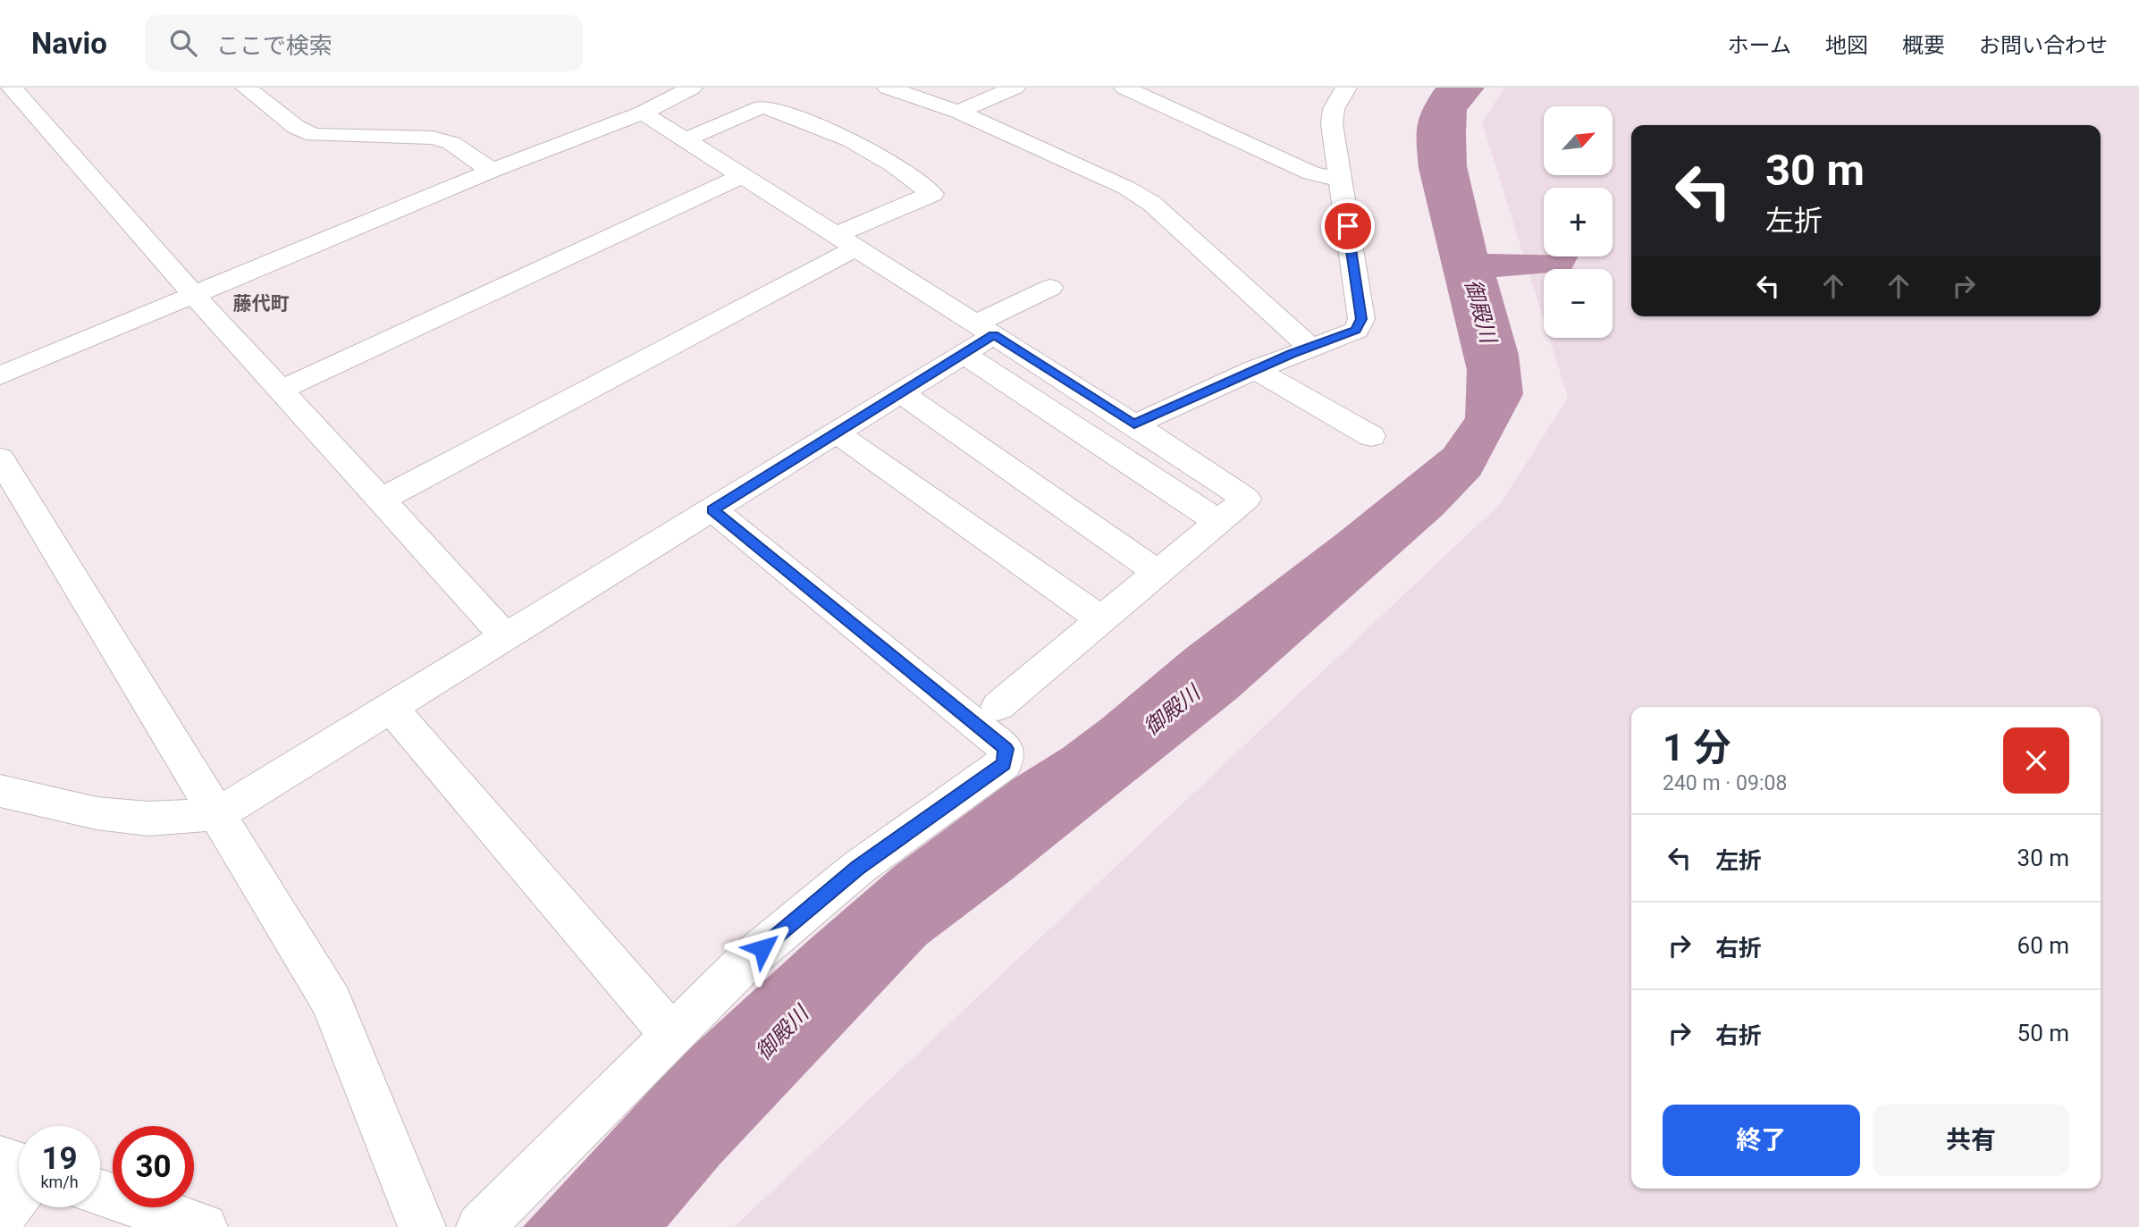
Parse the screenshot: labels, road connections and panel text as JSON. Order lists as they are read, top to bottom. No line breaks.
{"districts":["藤代町"],"water":["御殿川"],"north":"top right","page":{"header":"Navio","search":"ここで検索","nav":["ホーム","地図","概要","お問い合わせ"],"map_buttons":["+","−"],"turn":["30 m","左折"],"heading":["1 分","240 m · 09:08"],"list":[{"name":"左折","value":"30 m"},{"name":"右折","value":"60 m"},{"name":"右折","value":"50 m"}],"buttons":["終了","共有"],"speed":"19 km/h","limit":"30"}}
